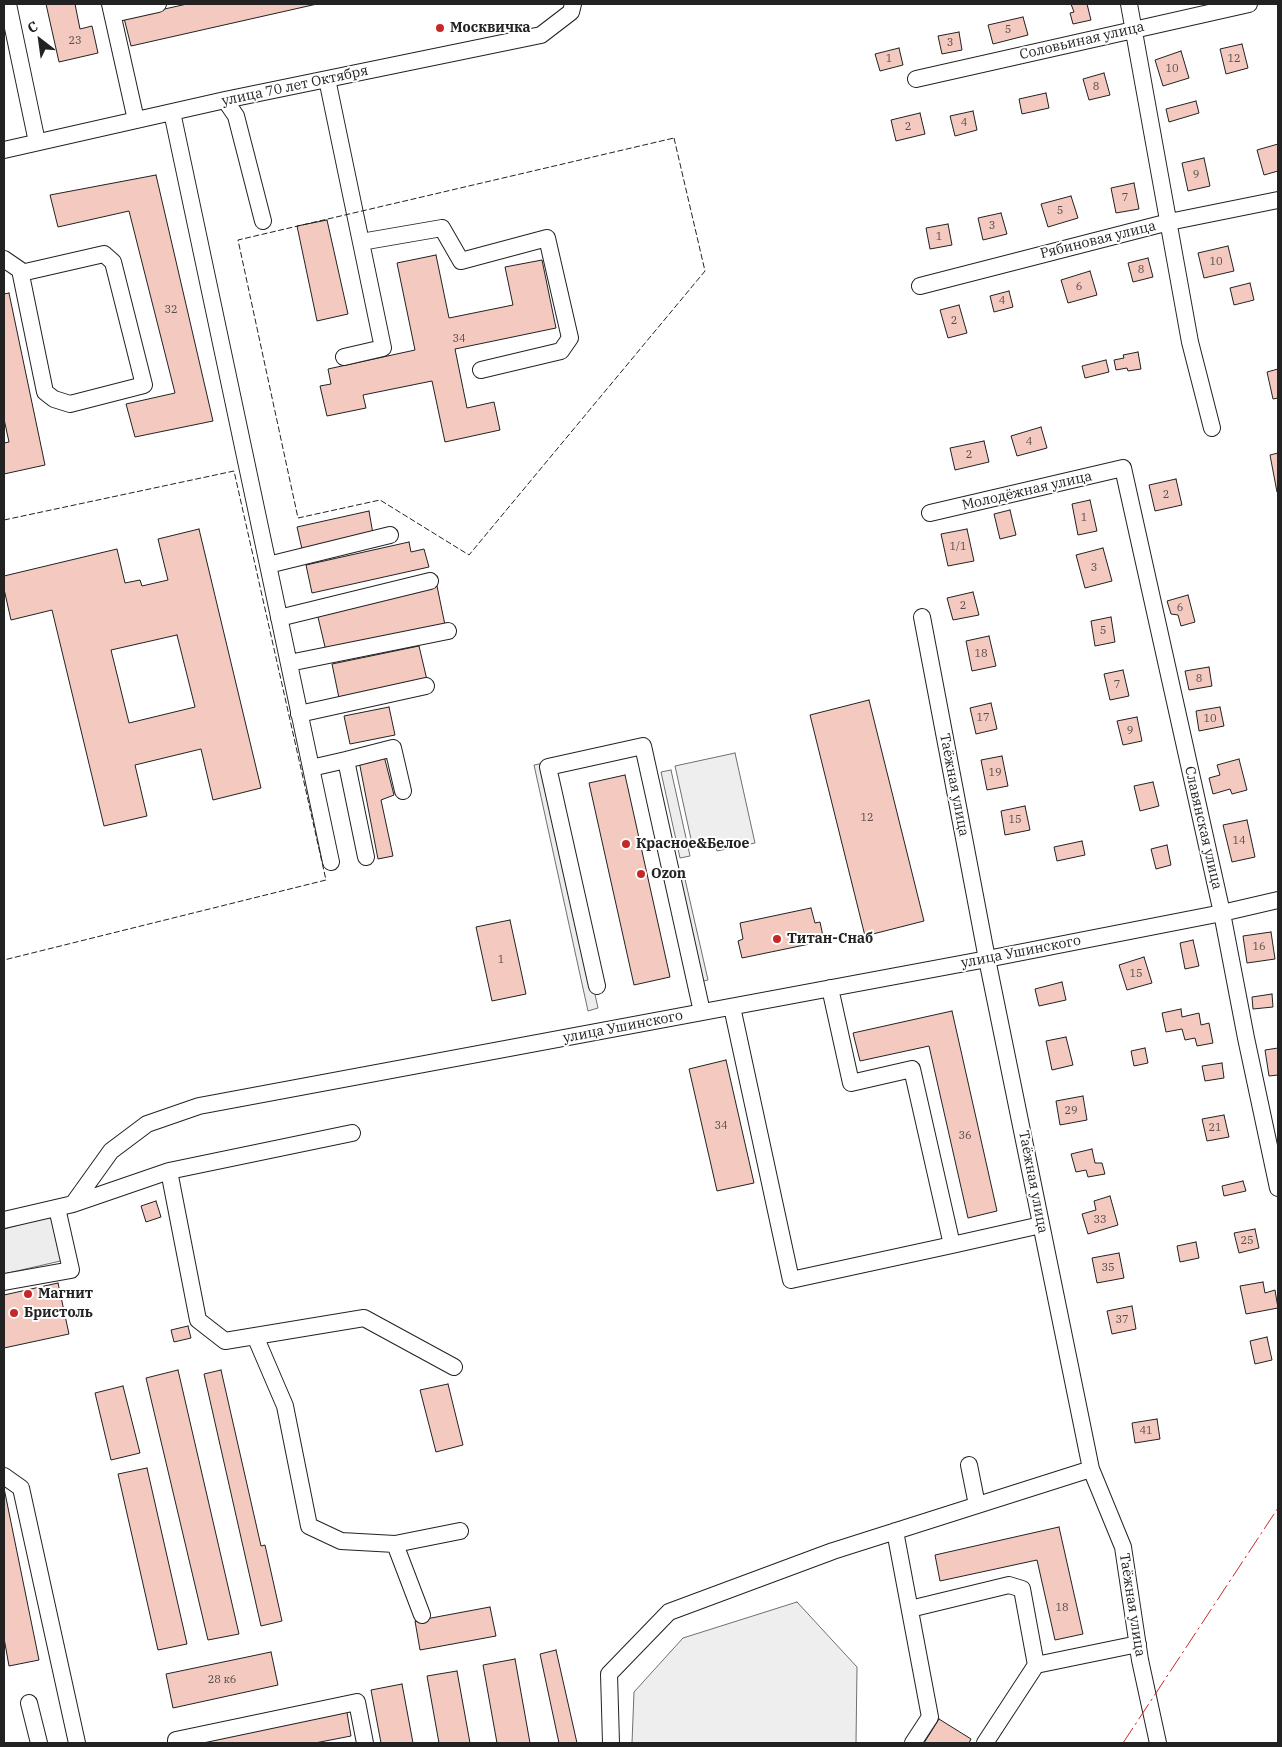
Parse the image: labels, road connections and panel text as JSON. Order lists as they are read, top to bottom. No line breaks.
{"streets":{"street":["Соловьиная улица","улица 70 лет Октября","Рябиновая улица","Молодёжная улица","Таёжная улица","Славянская улица","улица Ушинского"]},"crossings":[["Молодёжная улица","Славянская улица"],["Таёжная улица","улица Ушинского"],["Славянская улица","улица Ушинского"]],"places":["Москвичка","Красное&Белое","Ozon","Титан-Снаб","Магнит","Бристоль"],"house_numbers":["5","23","3","1","12","10","8","4","2","9","7","5","3","1","10","8","6","4","32","2","34","4","2","2","1","1/1","3","2","6","5","18","8","7","17","10","9","19","12","15","14","16","1","15","29","34","21","36","33","25","35","37","41","18","28 к6"],"north":"top left"}
